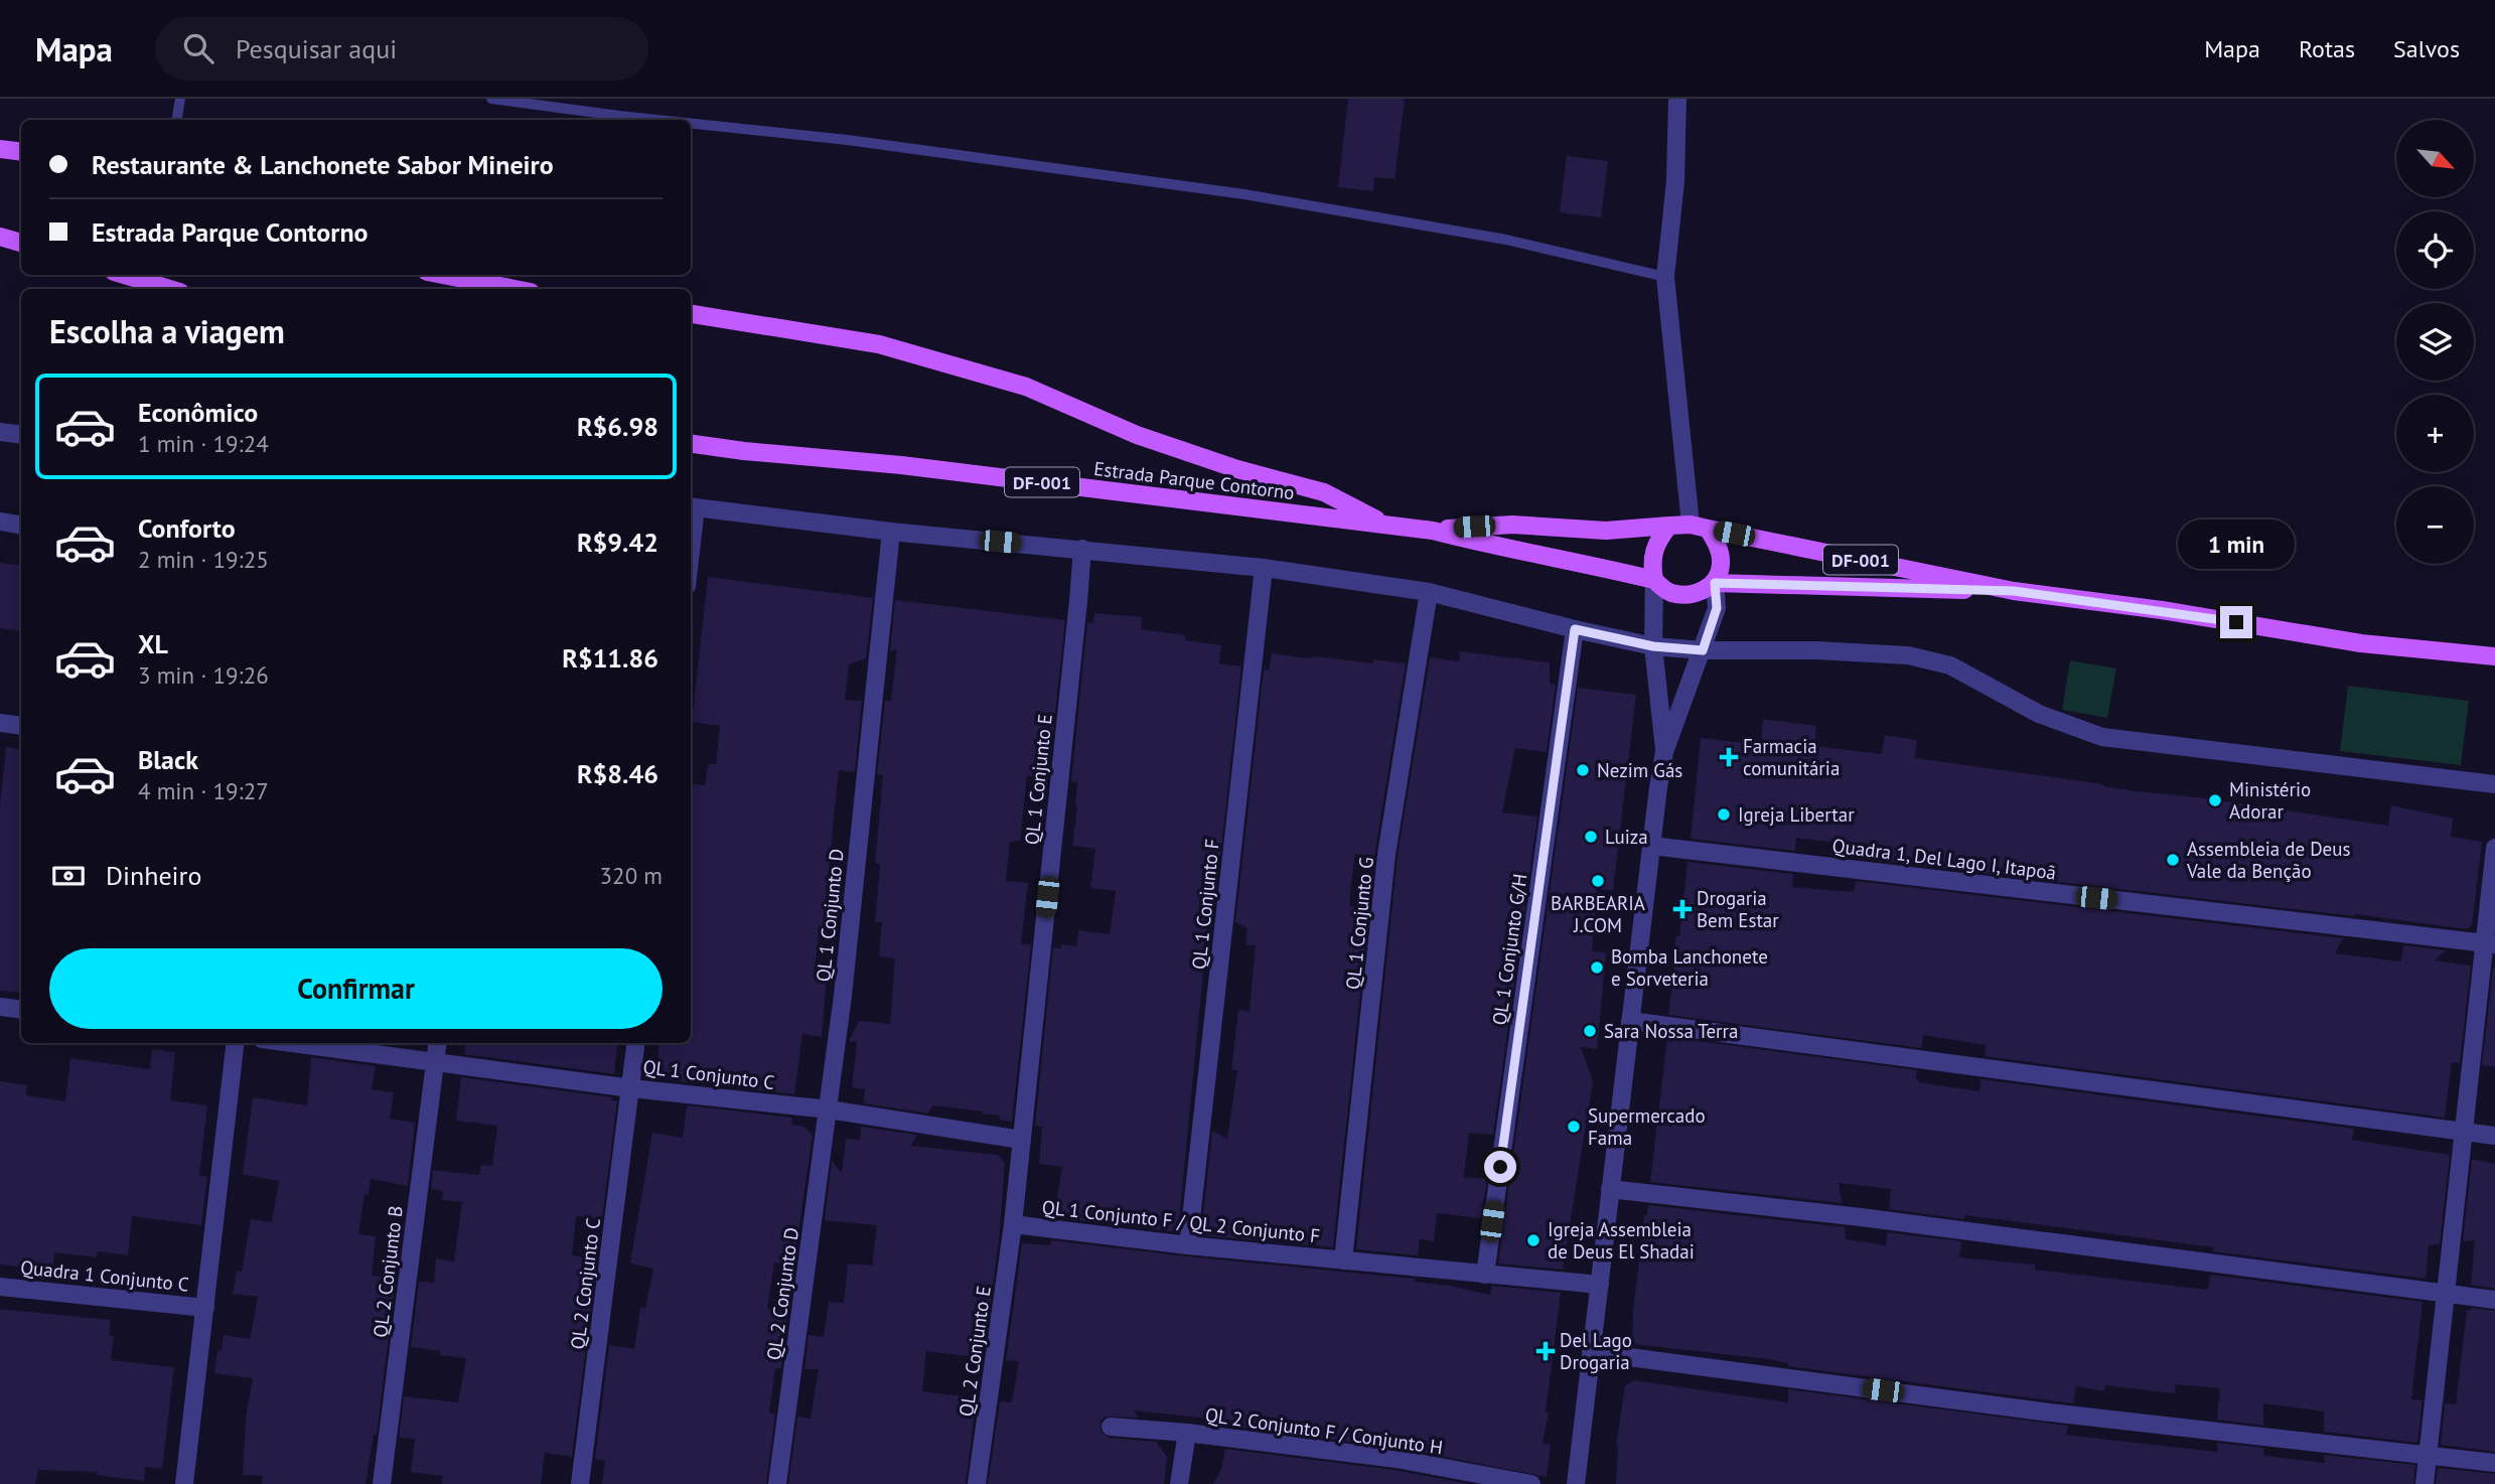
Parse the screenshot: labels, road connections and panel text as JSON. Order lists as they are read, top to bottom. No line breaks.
{"streets":{"main road":["Estrada Parque Contorno","DF-001"],"street":["QL 1 Conjunto E","Quadra 1, Del Lago I, Itapoã","QL 1 Conjunto F","QL 1 Conjunto D","QL 1 Conjunto G","QL 1 Conjunto G/H","QL 1 Conjunto C","QL 1 Conjunto F / QL 2 Conjunto F","QL 2 Conjunto B","Quadra 1 Conjunto C","QL 2 Conjunto C","QL 2 Conjunto D","QL 2 Conjunto E","QL 2 Conjunto F / Conjunto H"]},"crossings":[["Estrada Parque Contorno","DF-001"],["QL 1 Conjunto E","QL 1 Conjunto F / QL 2 Conjunto F"],["QL 1 Conjunto E","QL 2 Conjunto E"],["QL 1 Conjunto F","QL 1 Conjunto F / QL 2 Conjunto F"],["QL 1 Conjunto D","QL 1 Conjunto C"],["QL 1 Conjunto D","QL 2 Conjunto D"],["QL 1 Conjunto G","QL 1 Conjunto F / QL 2 Conjunto F"],["QL 1 Conjunto G/H","QL 1 Conjunto F / QL 2 Conjunto F"],["QL 1 Conjunto C","QL 2 Conjunto C"],["QL 1 Conjunto C","QL 2 Conjunto D"],["QL 1 Conjunto F / QL 2 Conjunto F","QL 2 Conjunto E"]],"places":{"health":["Farmacia comunitária","Drogaria Bem Estar","Del Lago Drogaria"],"other":["Nezim Gás","Ministério Adorar","Igreja Libertar","Luiza","Assembleia de Deus Vale da Benção","BARBEARIA J.COM","Bomba Lanchonete e Sorveteria","Sara Nossa Terra","Supermercado Fama","Igreja Assembleia de Deus El Shadai"]},"north":"bottom right","page":{"header":"Mapa","search":"Pesquisar aqui","nav":["Mapa","Rotas","Salvos"],"map_buttons":["+","−"],"banner":["Restaurante & Lanchonete Sabor Mineiro","Estrada Parque Contorno"],"heading":"Escolha a viagem","list":[{"name":"Econômico","note":"1 min · 19:24","value":"R$6.98"},{"name":"Conforto","note":"2 min · 19:25","value":"R$9.42"},{"name":"XL","note":"3 min · 19:26","value":"R$11.86"},{"name":"Black","note":"4 min · 19:27","value":"R$8.46"}],"bubble":"1 min","pay":["Dinheiro","320 m"],"buttons":"Confirmar"}}
